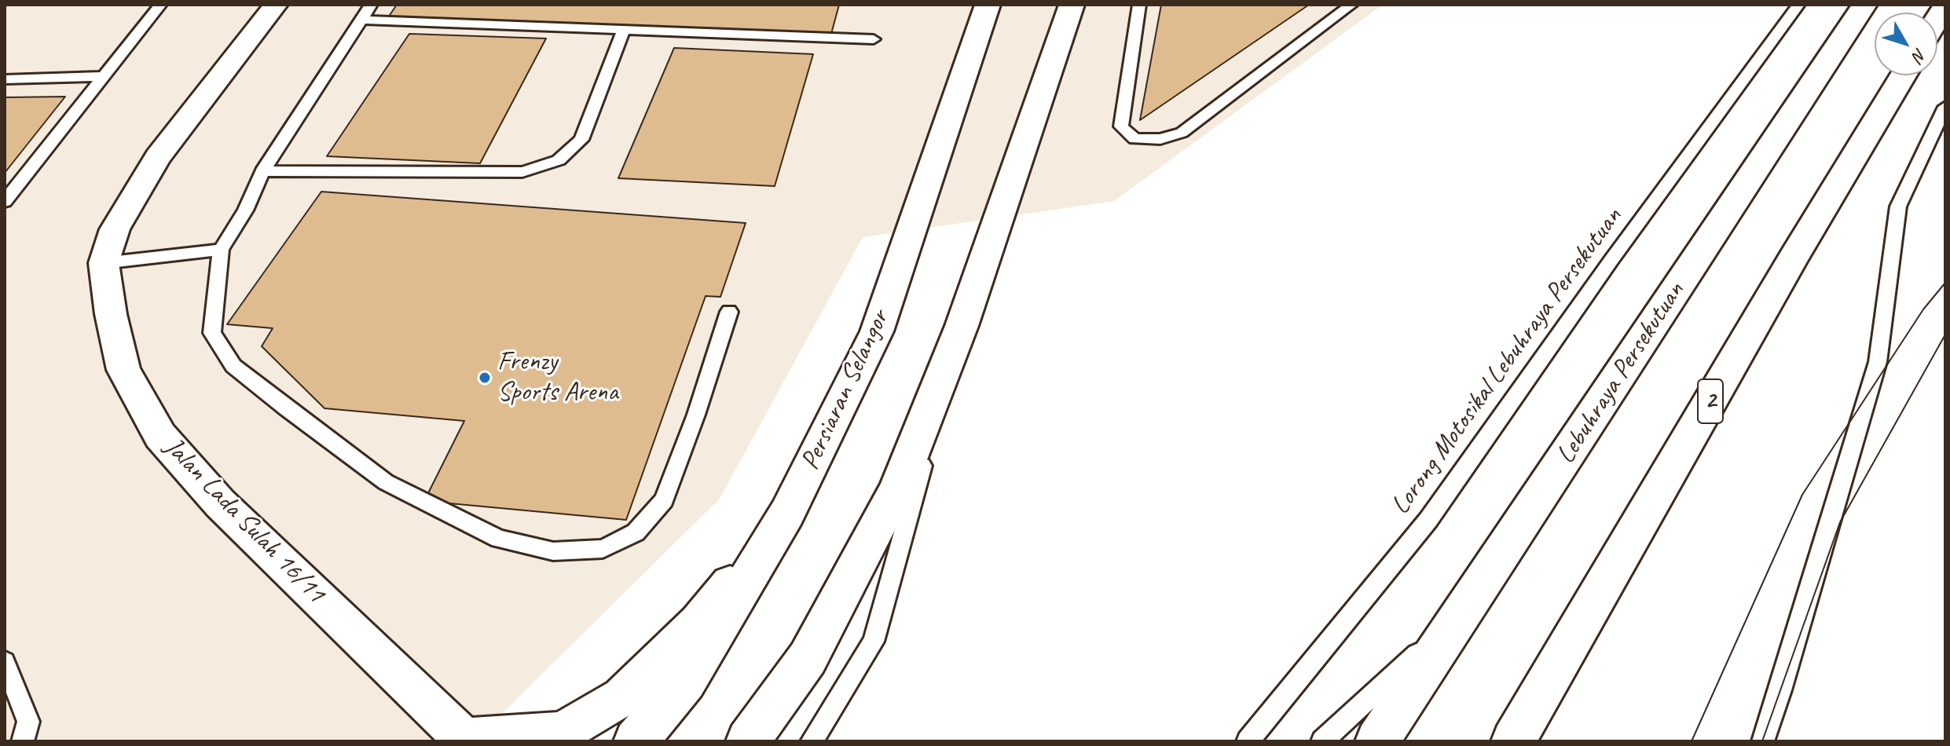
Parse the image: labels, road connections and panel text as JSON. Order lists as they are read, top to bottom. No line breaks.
{"streets":{"main road":["Lebuhraya Persekutuan","Persiaran Selangor","2"],"street":["Jalan Lada Sulah 16/11"],"lane":["Lorong Motosikal Lebuhraya Persekutuan"]},"places":["Frenzy Sports Arena"],"north":"bottom right"}
